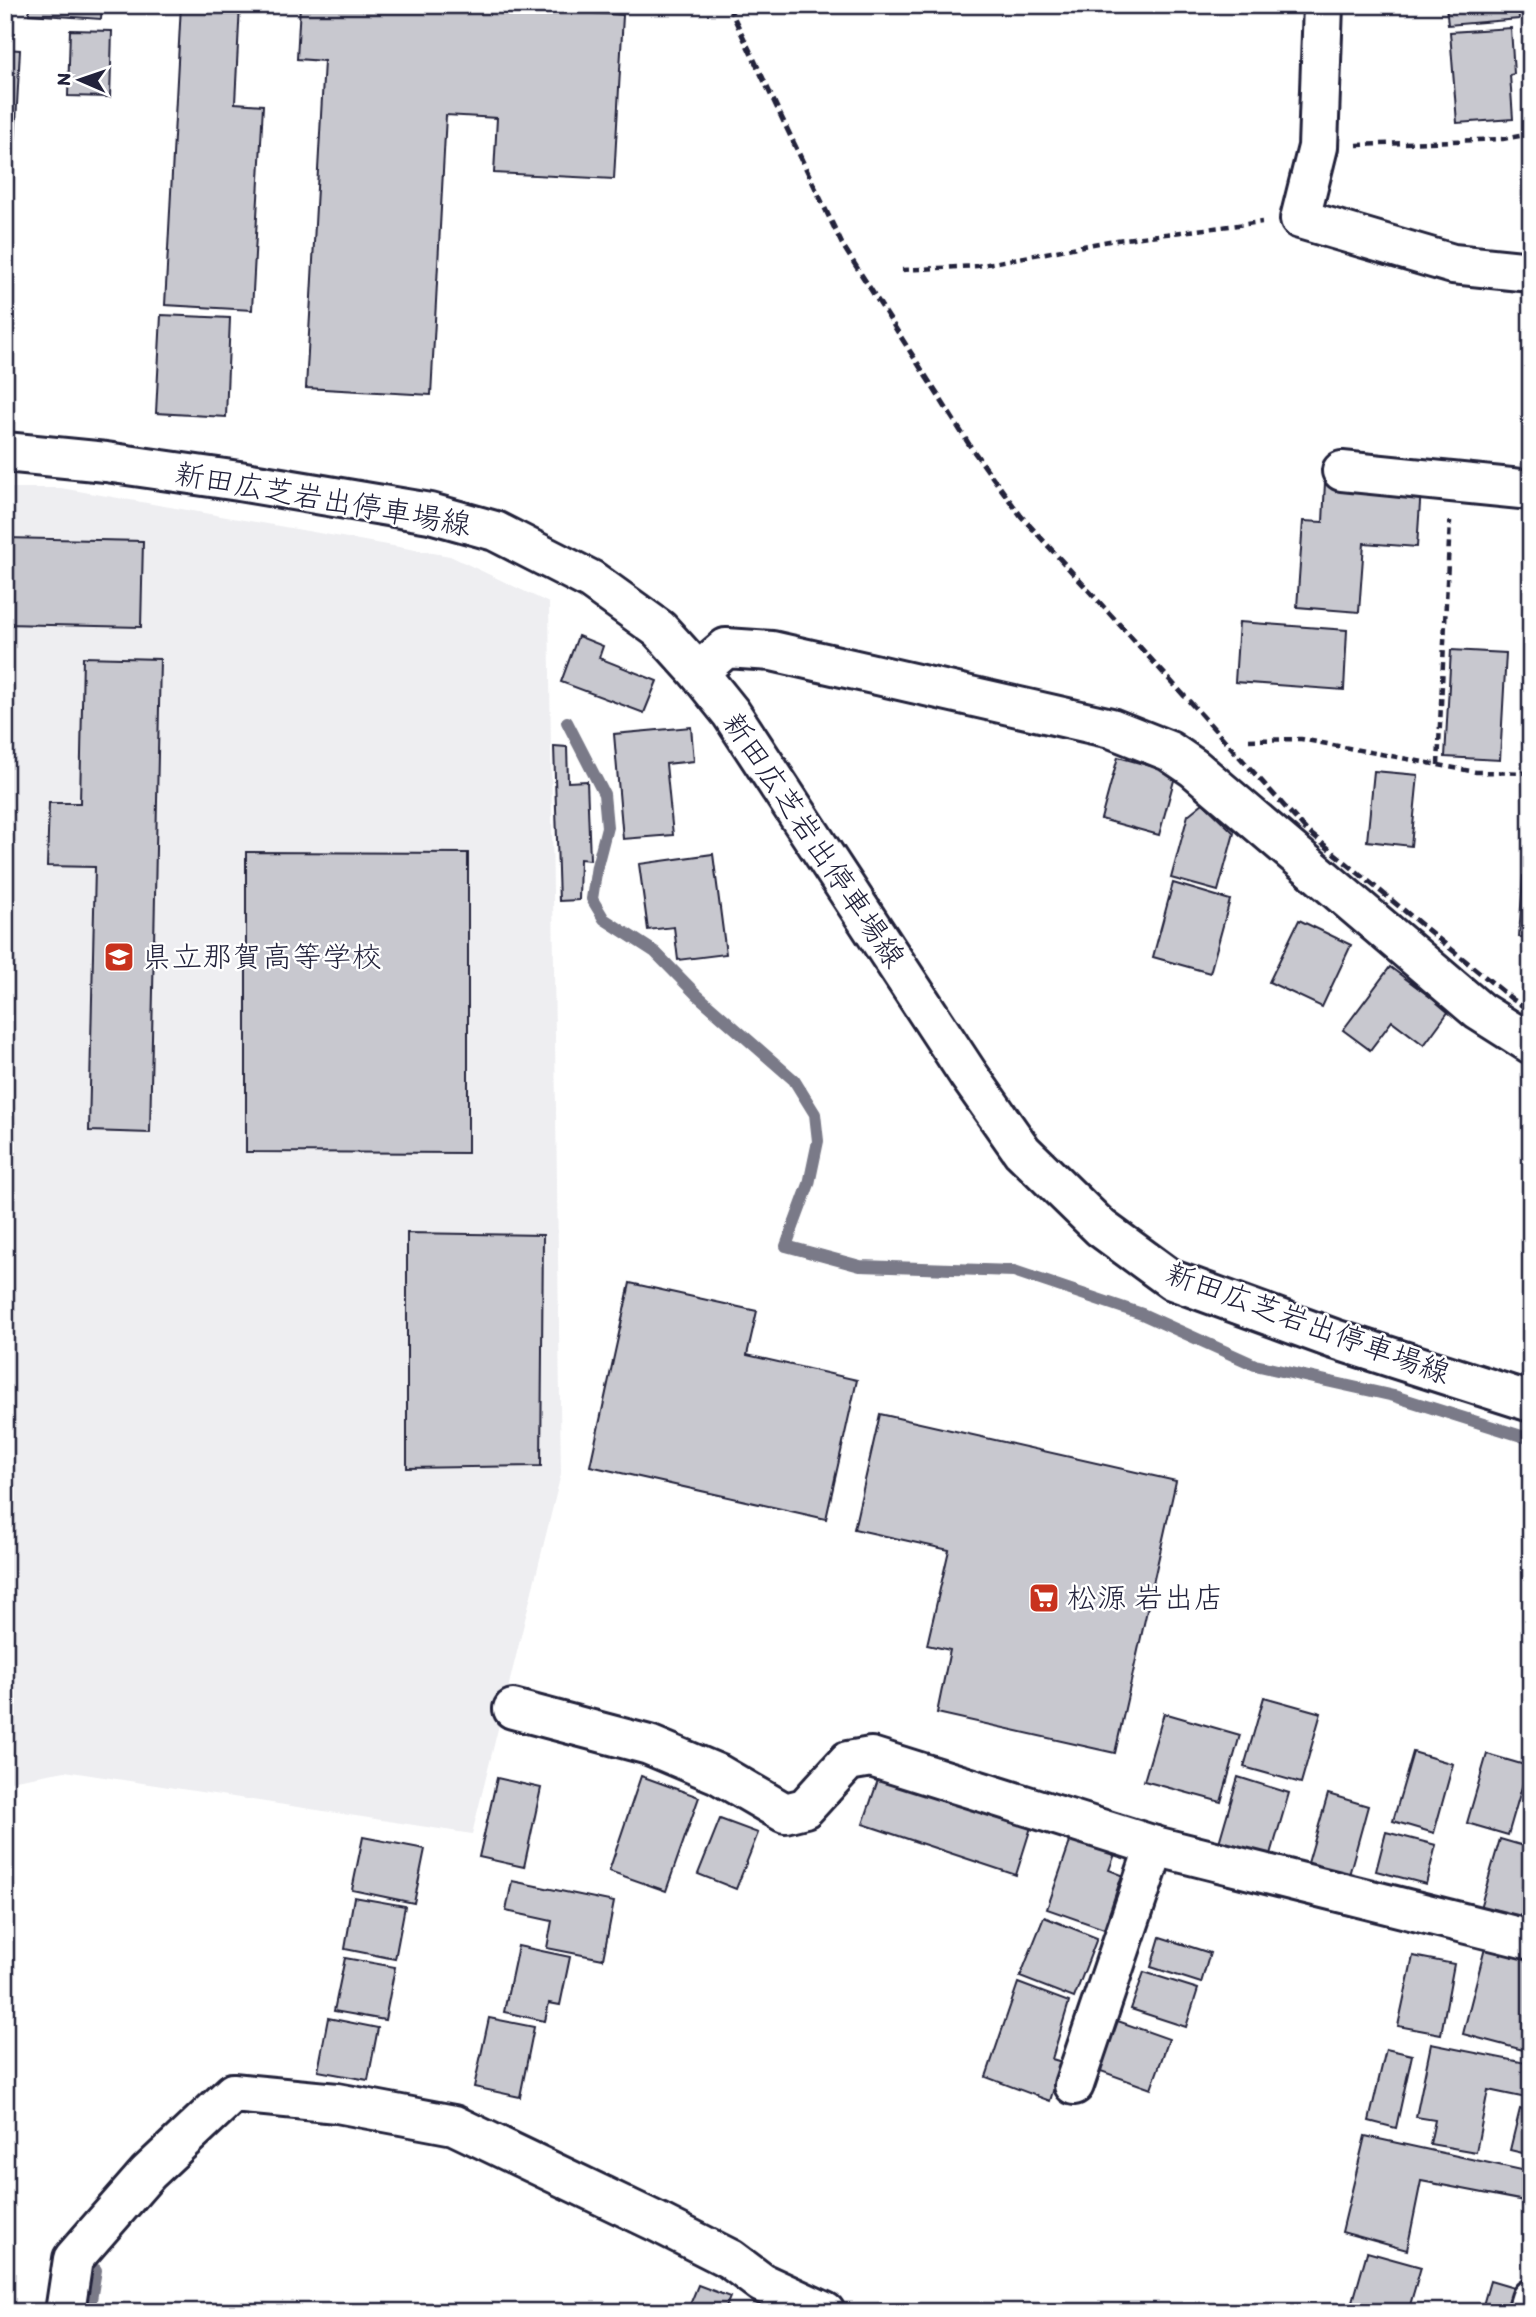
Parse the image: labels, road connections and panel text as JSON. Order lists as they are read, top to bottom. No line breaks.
{"streets":{"street":["新田広芝岩出停車場線"]},"places":{"school or university":["県立那賀高等学校"],"supermarket":["松源 岩出店"]},"north":"left"}
